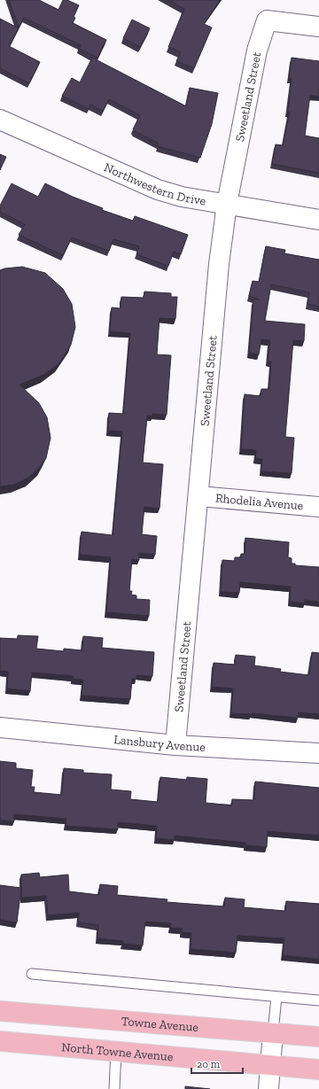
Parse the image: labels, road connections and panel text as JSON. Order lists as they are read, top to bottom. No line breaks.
{"streets":{"main road":["Towne Avenue","North Towne Avenue"],"street":["Sweetland Street","Northwestern Drive","Rhodelia Avenue","Lansbury Avenue"]},"crossings":[["Sweetland Street","Northwestern Drive"],["Sweetland Street","Rhodelia Avenue"],["Sweetland Street","Lansbury Avenue"]],"scale_bar":"20 m"}
